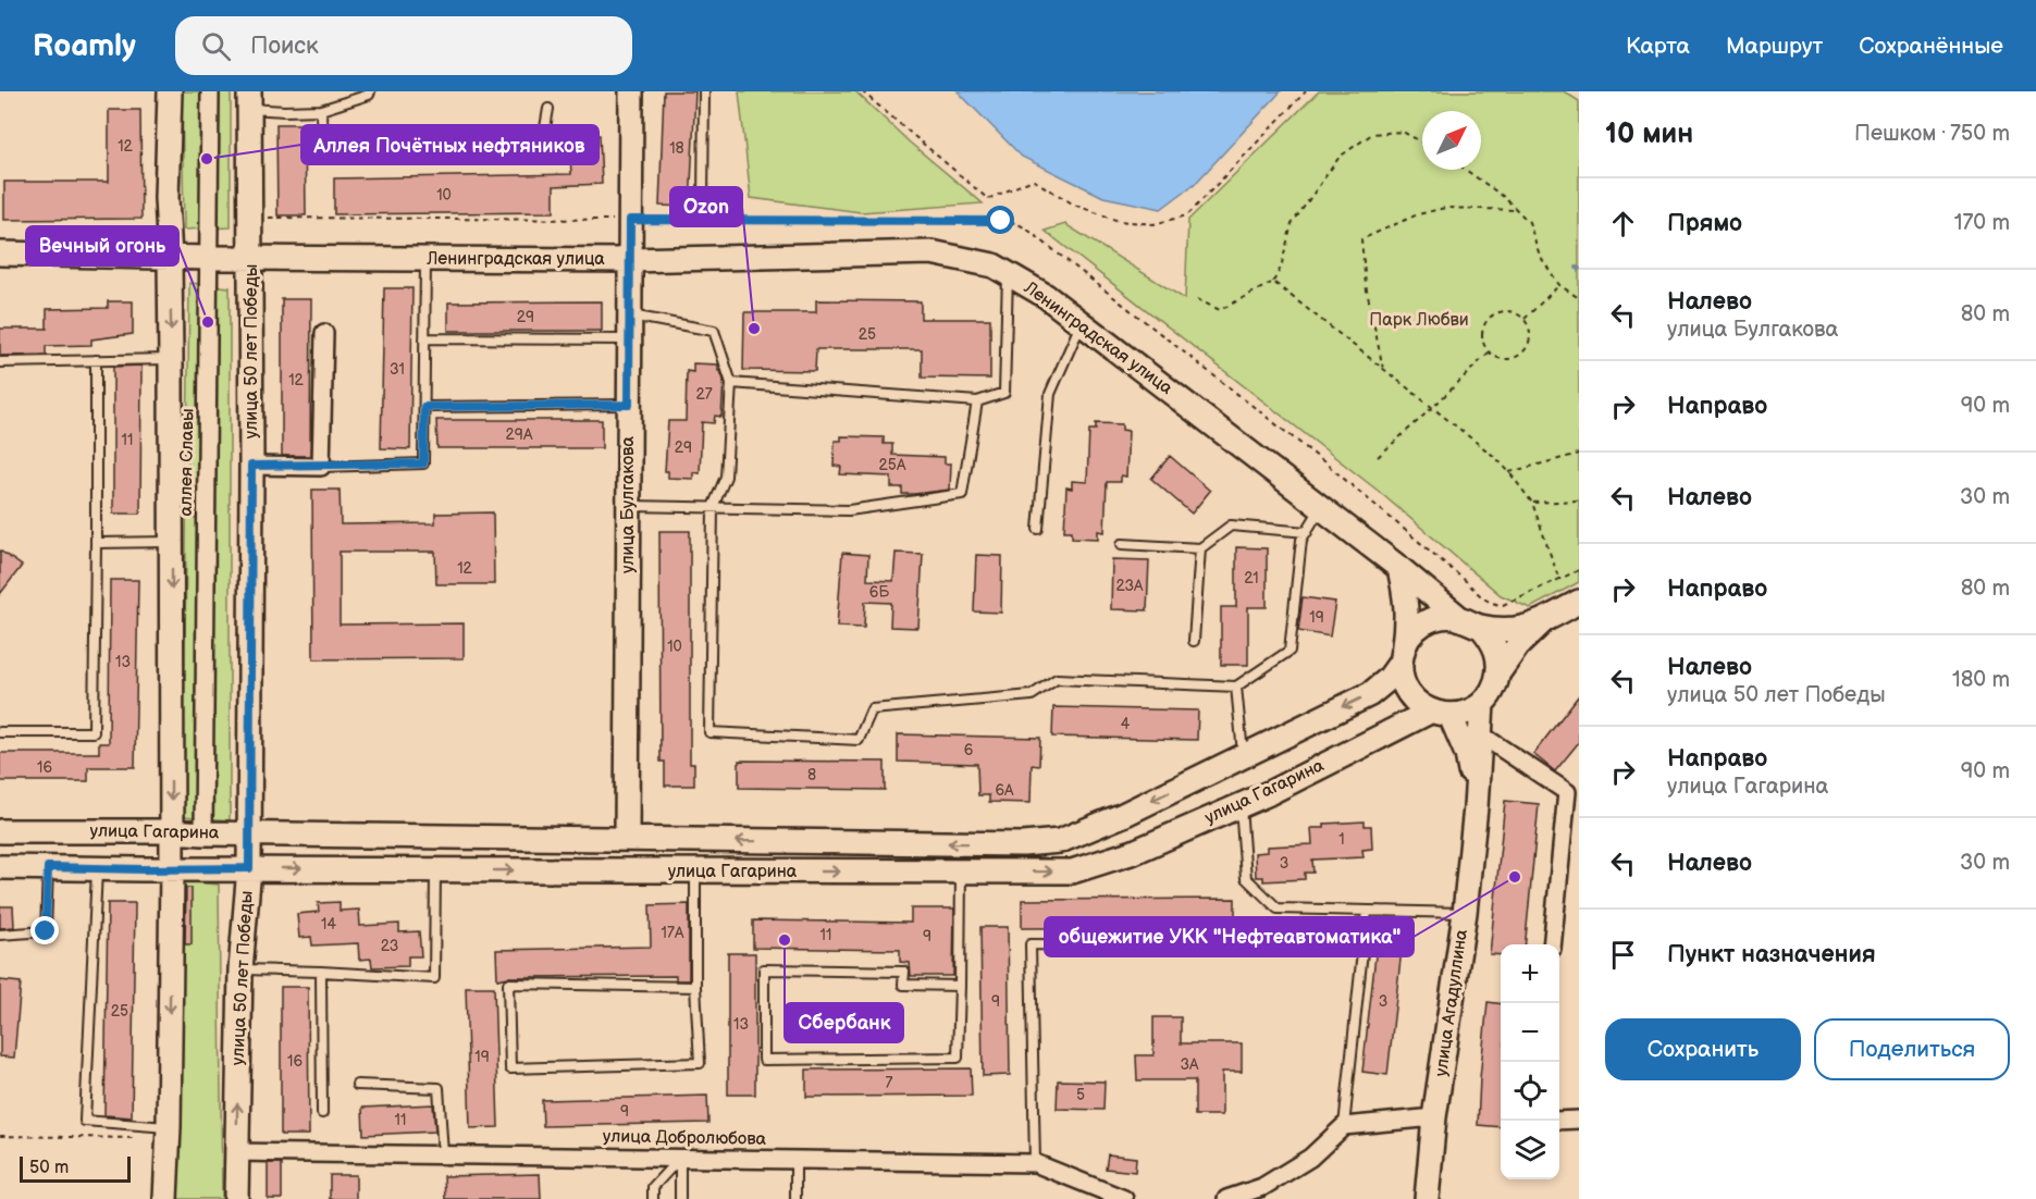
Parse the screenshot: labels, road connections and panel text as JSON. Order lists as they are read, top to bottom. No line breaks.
{"streets":{"street":["Ленинградская улица","улица 50 лет Победы","аллея Славы","улица Булгакова","улица Гагарина","улица Агадуллина","улица Добролюбова"]},"crossings":[["Ленинградская улица","улица 50 лет Победы"],["Ленинградская улица","аллея Славы"],["Ленинградская улица","улица Булгакова"],["Ленинградская улица","улица Гагарина"],["улица 50 лет Победы","улица Гагарина"],["улица 50 лет Победы","улица Добролюбова"],["аллея Славы","улица Гагарина"],["улица Булгакова","улица Гагарина"]],"parks":["Парк Любви"],"places":["Аллея Почётных нефтяников","Вечный огонь","Ozon","общежитие УКК \"Нефтеавтоматика\"","Сбербанк"],"house_numbers":["12","18","10","29","25","31","12","27","29А","11","29","25А","12","21","23А","6Б","19","10","13","4","6","16","8","6А","1","3","14","17А","11","9","23","9","3","25","13","19","16","3А","7","5","9","11"],"scale_bar":"50 m","north":"top right","page":{"header":"Roamly","search":"Поиск","nav":["Карта","Маршрут","Сохранённые"],"heading":["10 мин","Пешком · 750 m"],"list":[["Прямо","170 m"],["Налево","улица Булгакова","80 m"],["Направо","90 m"],["Налево","30 m"],["Направо","80 m"],["Налево","улица 50 лет Победы","180 m"],["Направо","улица Гагарина","90 m"],["Налево","30 m"],"Пункт назначения"],"map_buttons":["+","−"],"buttons":["Сохранить","Поделиться"],"scale":"50 m"}}
